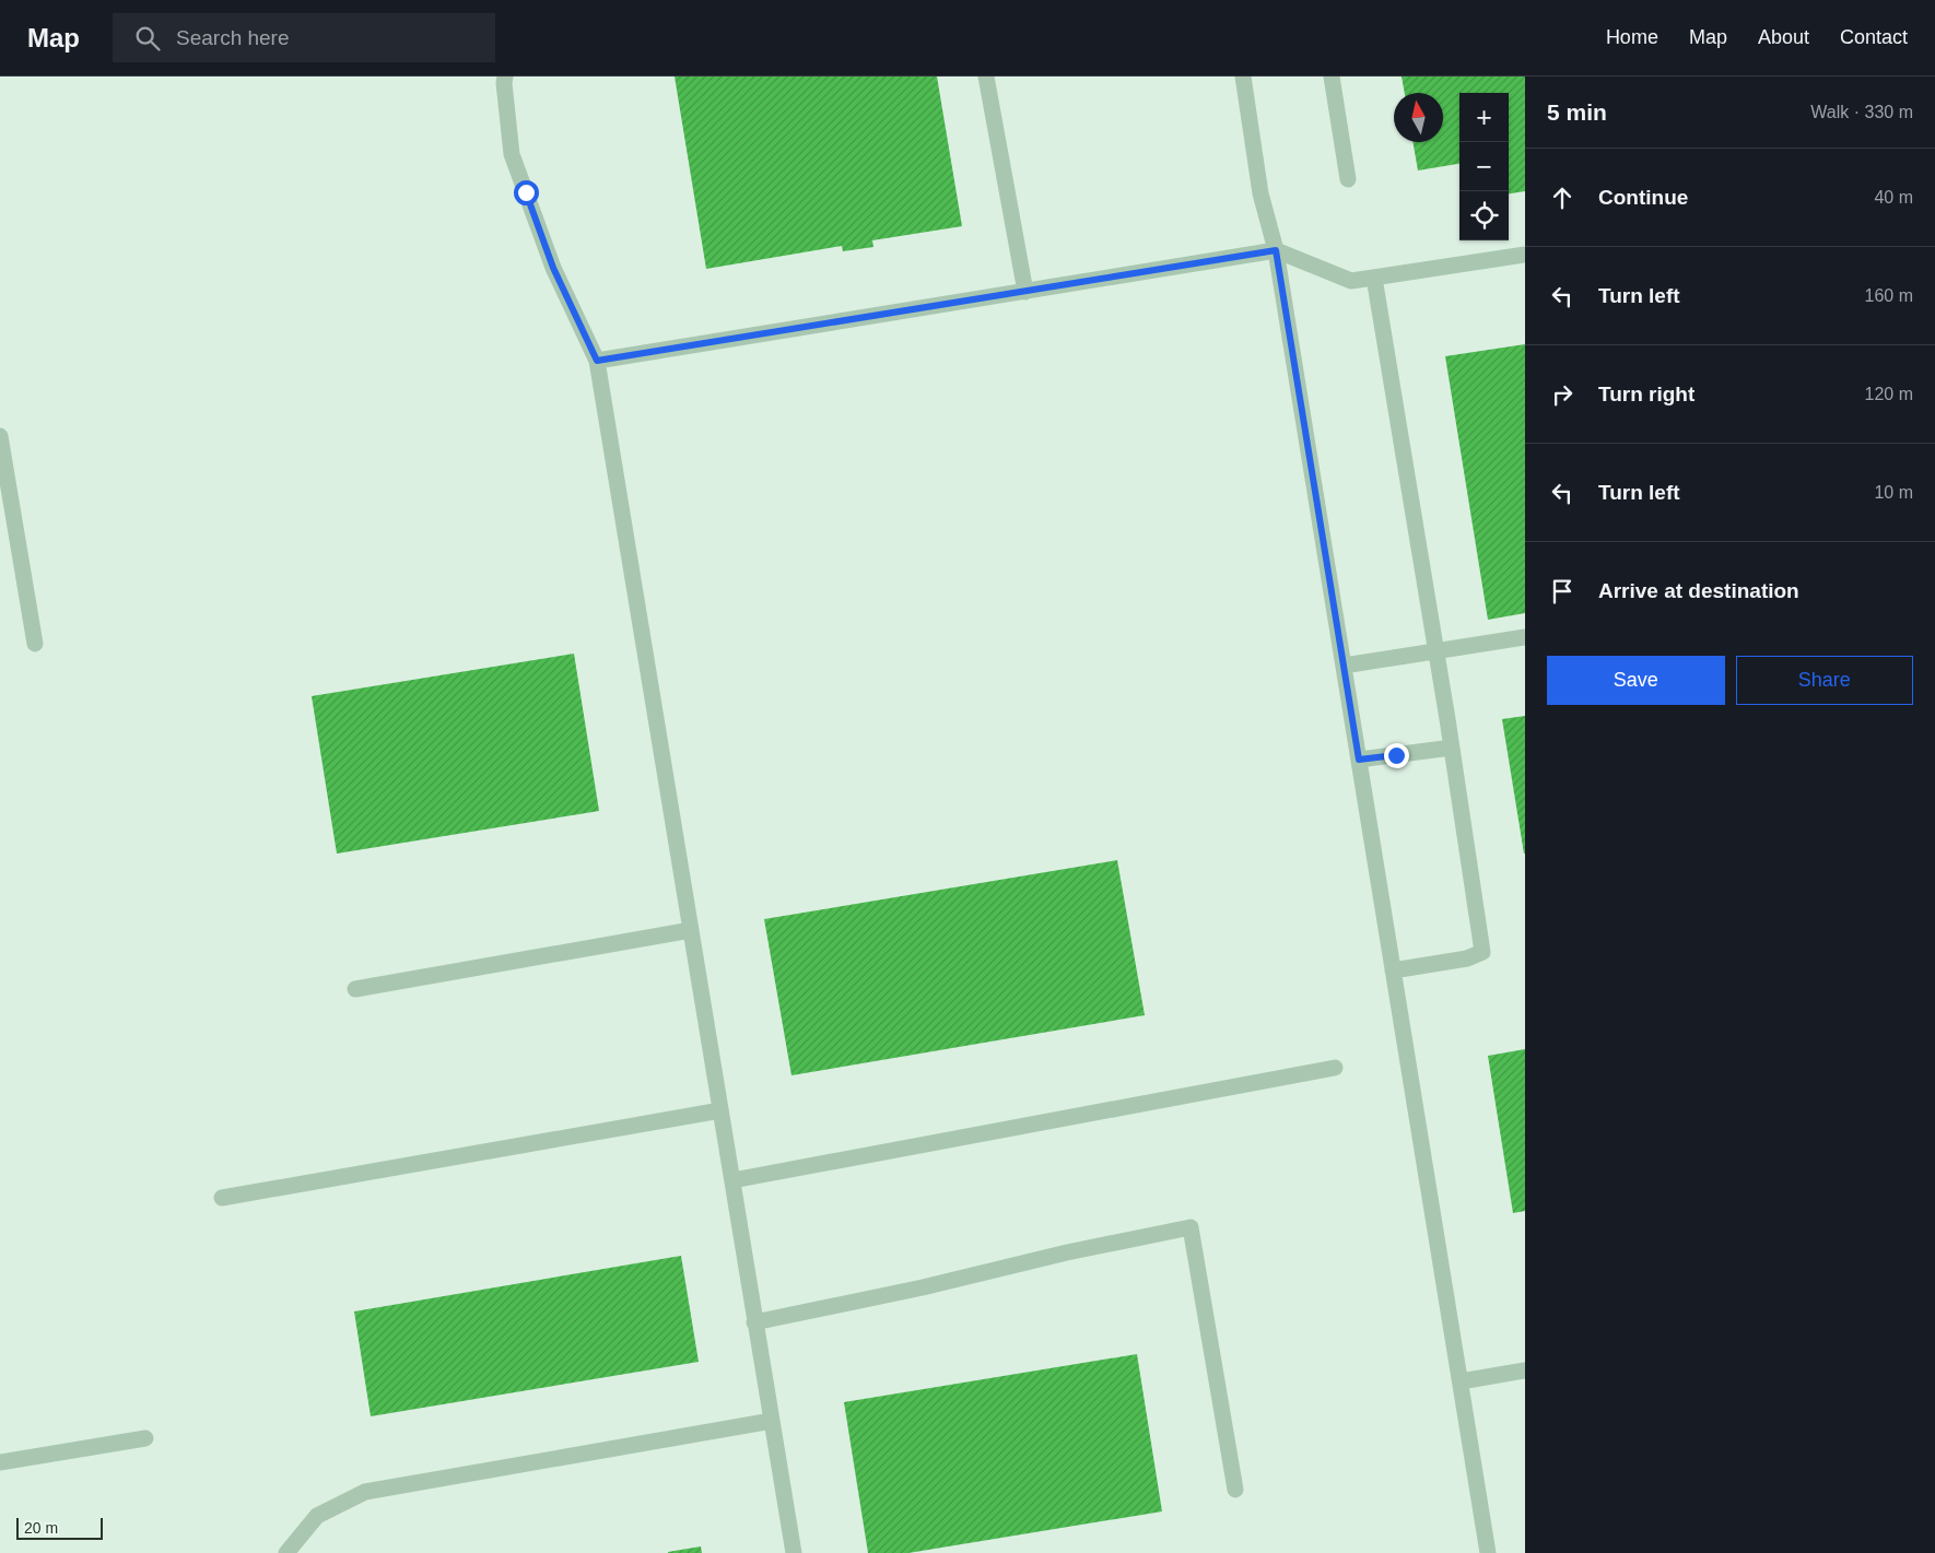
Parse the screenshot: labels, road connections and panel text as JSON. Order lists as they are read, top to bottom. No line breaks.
{"scale_bar":"20 m","north":"top","page":{"header":"Map","search":"Search here","nav":["Home","Map","About","Contact"],"heading":["5 min","Walk · 330 m"],"map_buttons":["+","−"],"list":[["Continue","40 m"],["Turn left","160 m"],["Turn right","120 m"],["Turn left","10 m"],"Arrive at destination"],"buttons":["Save","Share"],"scale":"20 m"}}
